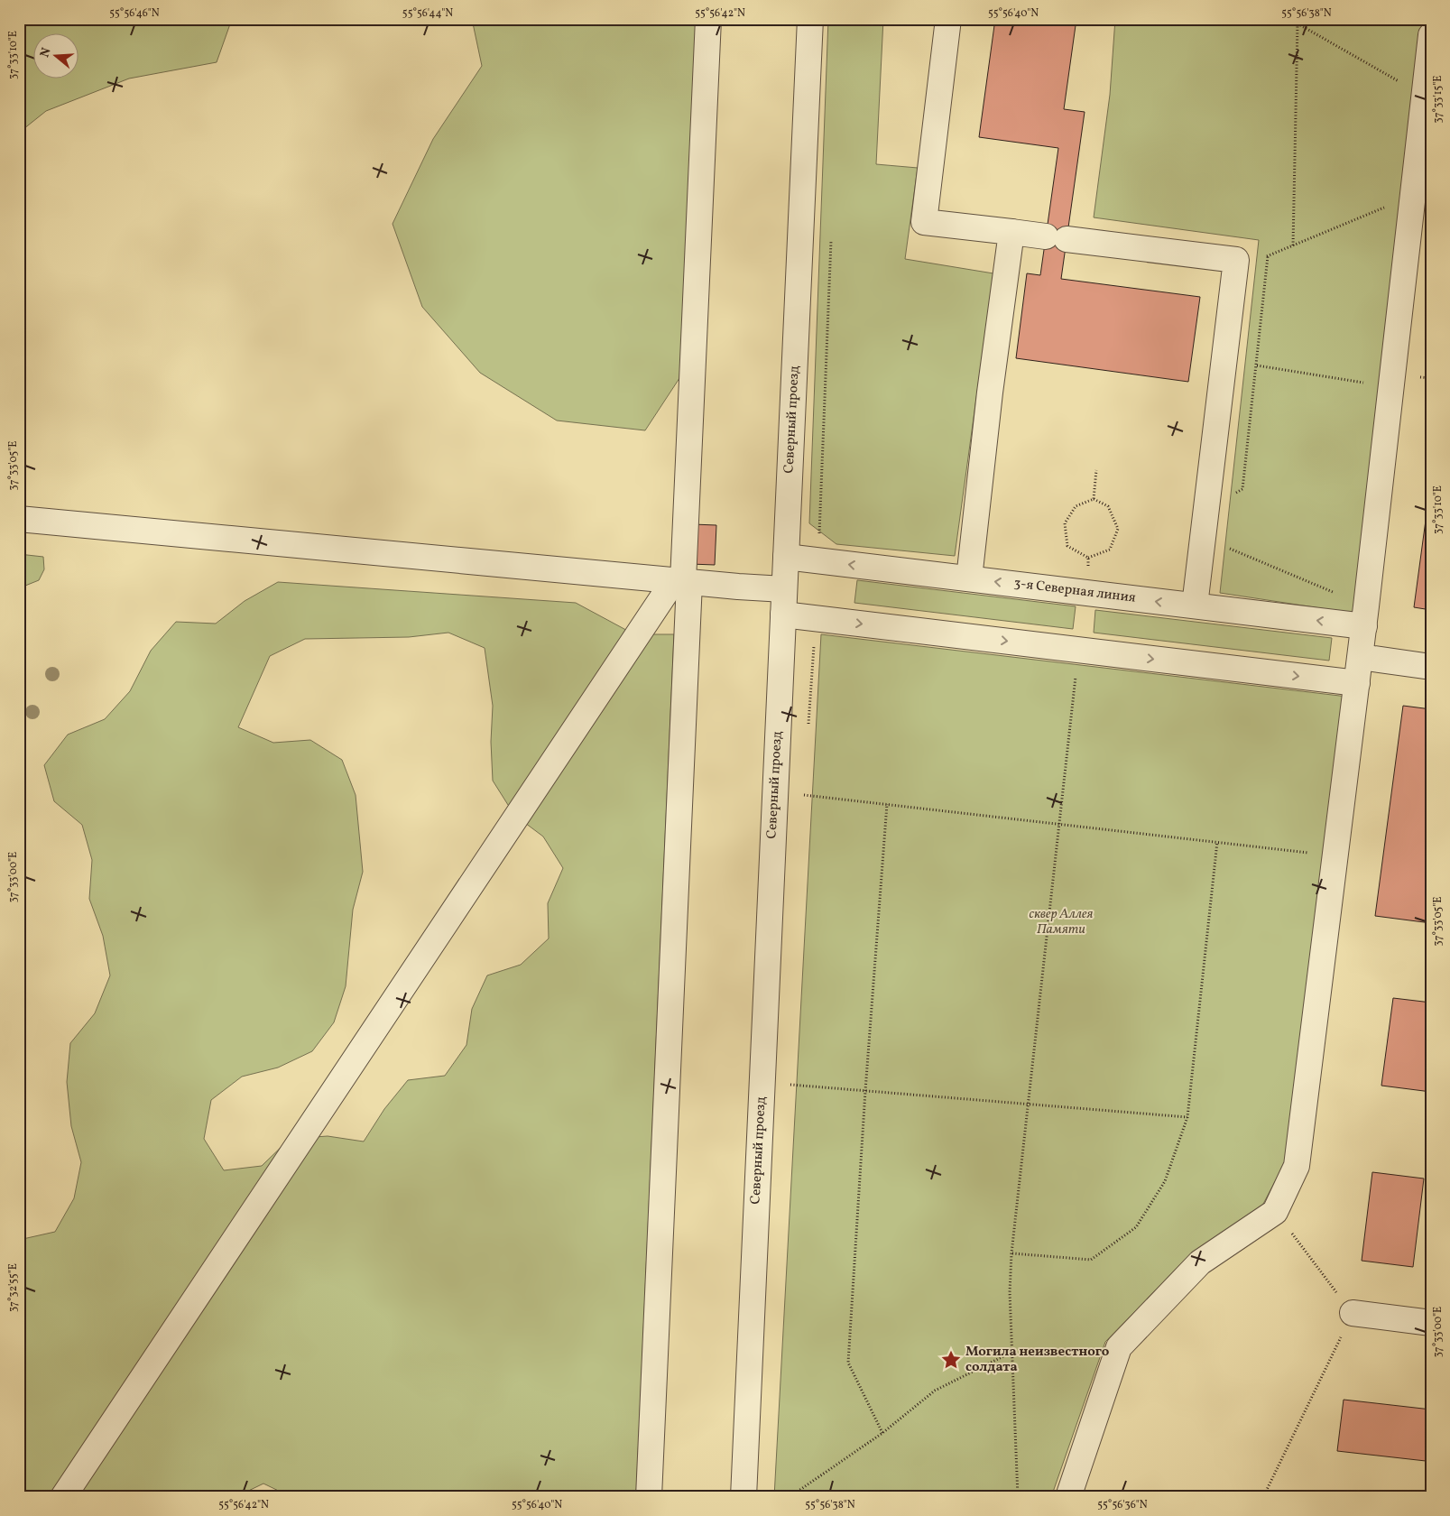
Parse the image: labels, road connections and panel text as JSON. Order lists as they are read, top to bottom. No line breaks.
{"streets":{"street":["Северный проезд","3-я Северная линия"]},"crossings":[["Северный проезд","3-я Северная линия"]],"parks":["сквер Аллея Памяти"],"places":{"place":["Могила неизвестного солдата"]},"north":"left","coordinates":["55°56'46\"N","55°56'44\"N","55°56'42\"N","55°56'40\"N","55°56'38\"N","37°33'10\"E","37°33'15\"E","37°33'05\"E","37°33'00\"E","37°32'55\"E","55°56'36\"N"]}
